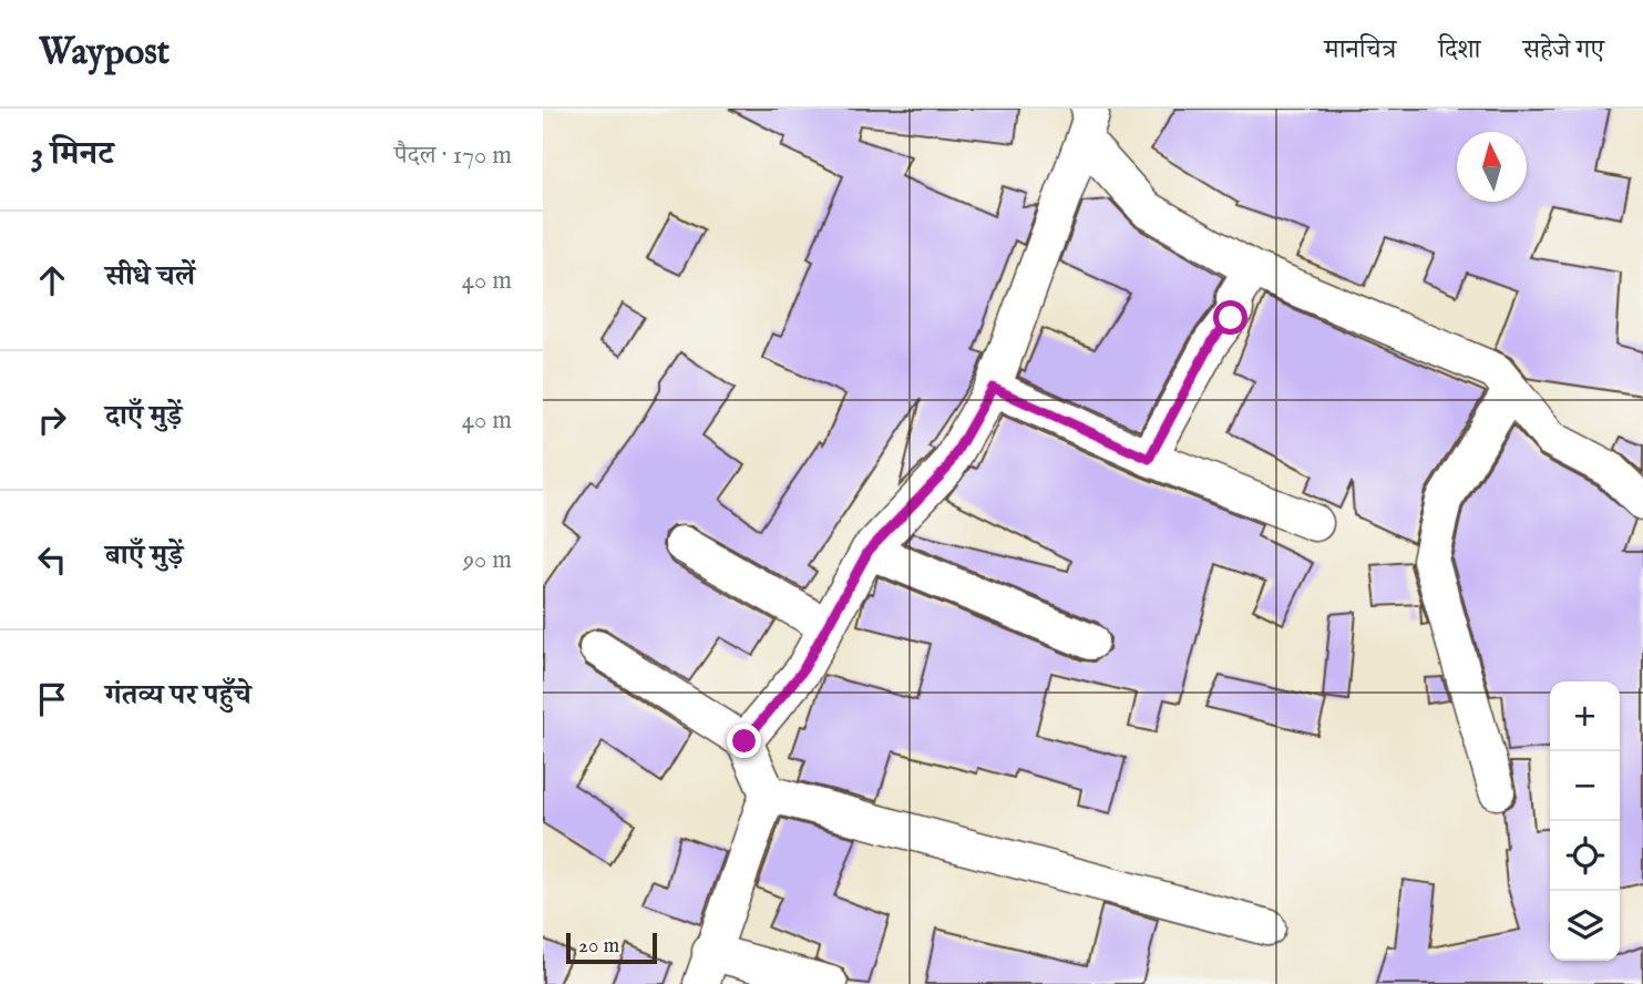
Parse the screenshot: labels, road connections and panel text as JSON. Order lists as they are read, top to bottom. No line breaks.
{"scale_bar":"20 m","north":"top","page":{"header":"Waypost","nav":["मानचित्र","दिशा","सहेजे गए"],"heading":["3 मिनट","पैदल · 170 m"],"list":[["सीधे चलें","40 m"],["दाएँ मुड़ें","40 m"],["बाएँ मुड़ें","90 m"],"गंतव्य पर पहुँचे"],"map_buttons":["+","−"],"scale":"20 m"}}
